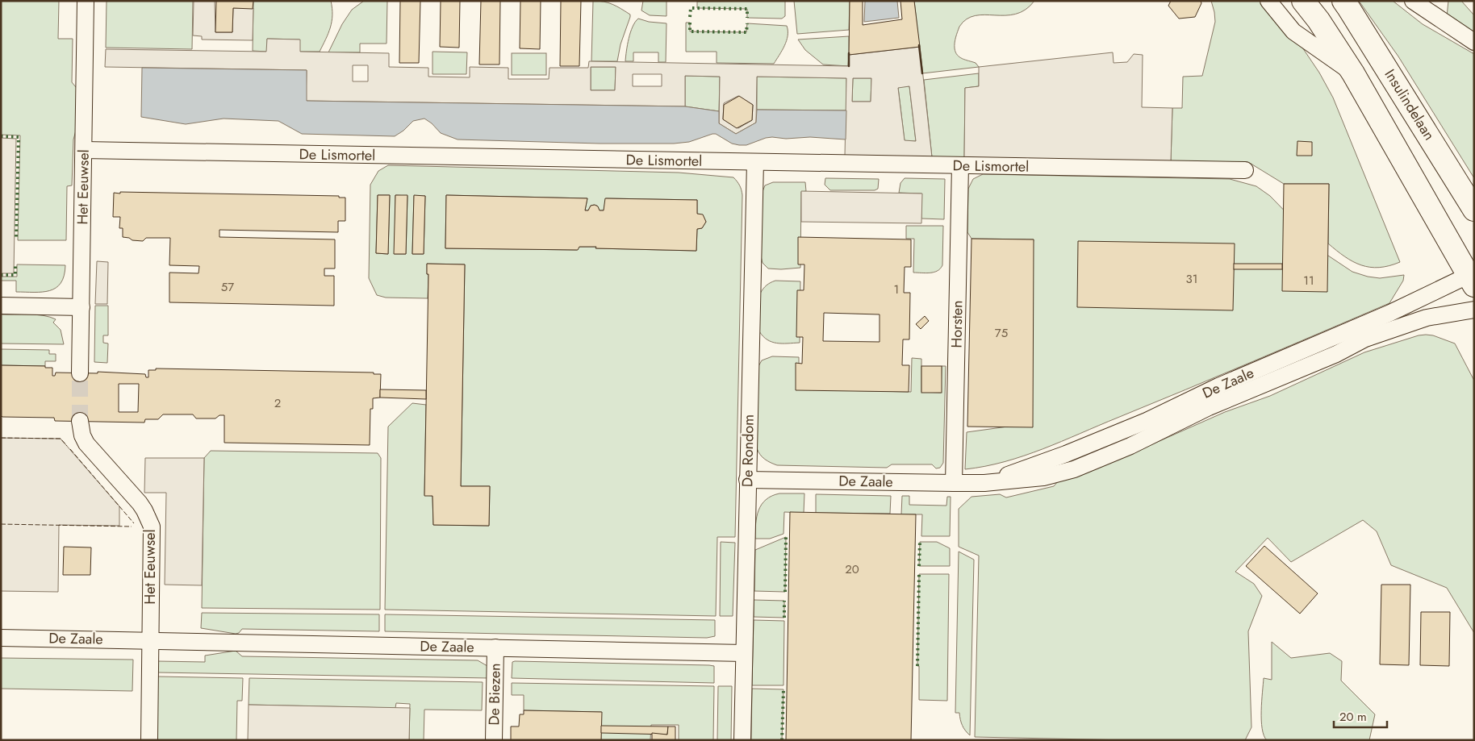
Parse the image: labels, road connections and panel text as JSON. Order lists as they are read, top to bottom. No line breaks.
{"streets":{"main road":["Insulindelaan"],"street":["De Lismortel","Het Eeuwsel","Horsten","De Zaale","De Rondom","De Biezen"]},"crossings":[["De Lismortel","Het Eeuwsel"],["De Lismortel","Horsten"],["De Lismortel","De Rondom"],["Het Eeuwsel","De Zaale"],["Horsten","De Zaale"],["De Zaale","De Rondom"],["De Zaale","De Biezen"]],"house_numbers":["31","11","57","1","75","2","20"],"scale_bar":"20 m"}
